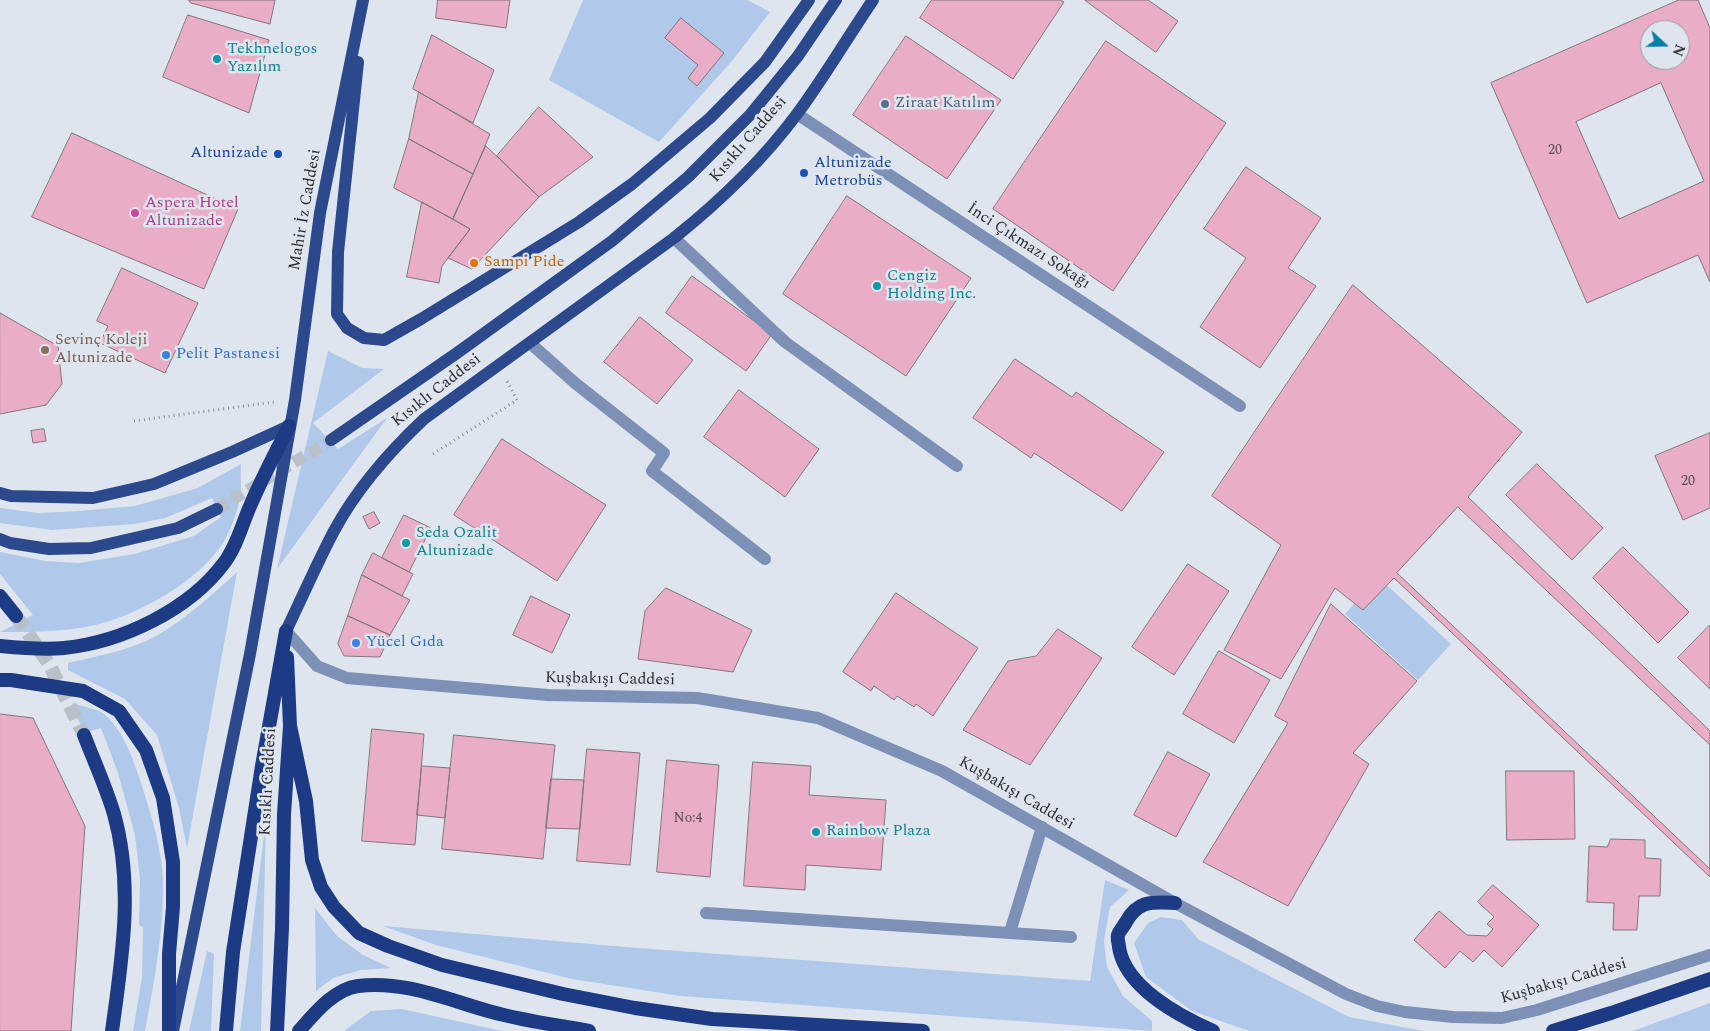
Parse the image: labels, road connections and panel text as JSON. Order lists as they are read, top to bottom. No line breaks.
{"streets":{"highway":["Kısıklı Caddesi"],"main road":["Mahir İz Caddesi"],"street":["İnci Çıkmazı Sokağı","Kuşbakışı Caddesi"]},"crossings":[["Kısıklı Caddesi","İnci Çıkmazı Sokağı"],["Kısıklı Caddesi","Kuşbakışı Caddesi"]],"places":["Tekhnelogos Yazılım","Ziraat Katılım","Altunizade","Altunizade Metrobüs","Aspera Hotel Altunizade","Sampi Pide","Cengiz Holding Inc.","Sevinç Koleji Altunizade","Pelit Pastanesi","Seda Ozalit Altunizade","Yücel Gıda","Rainbow Plaza"],"house_numbers":["20","20","No:4"],"north":"right"}
